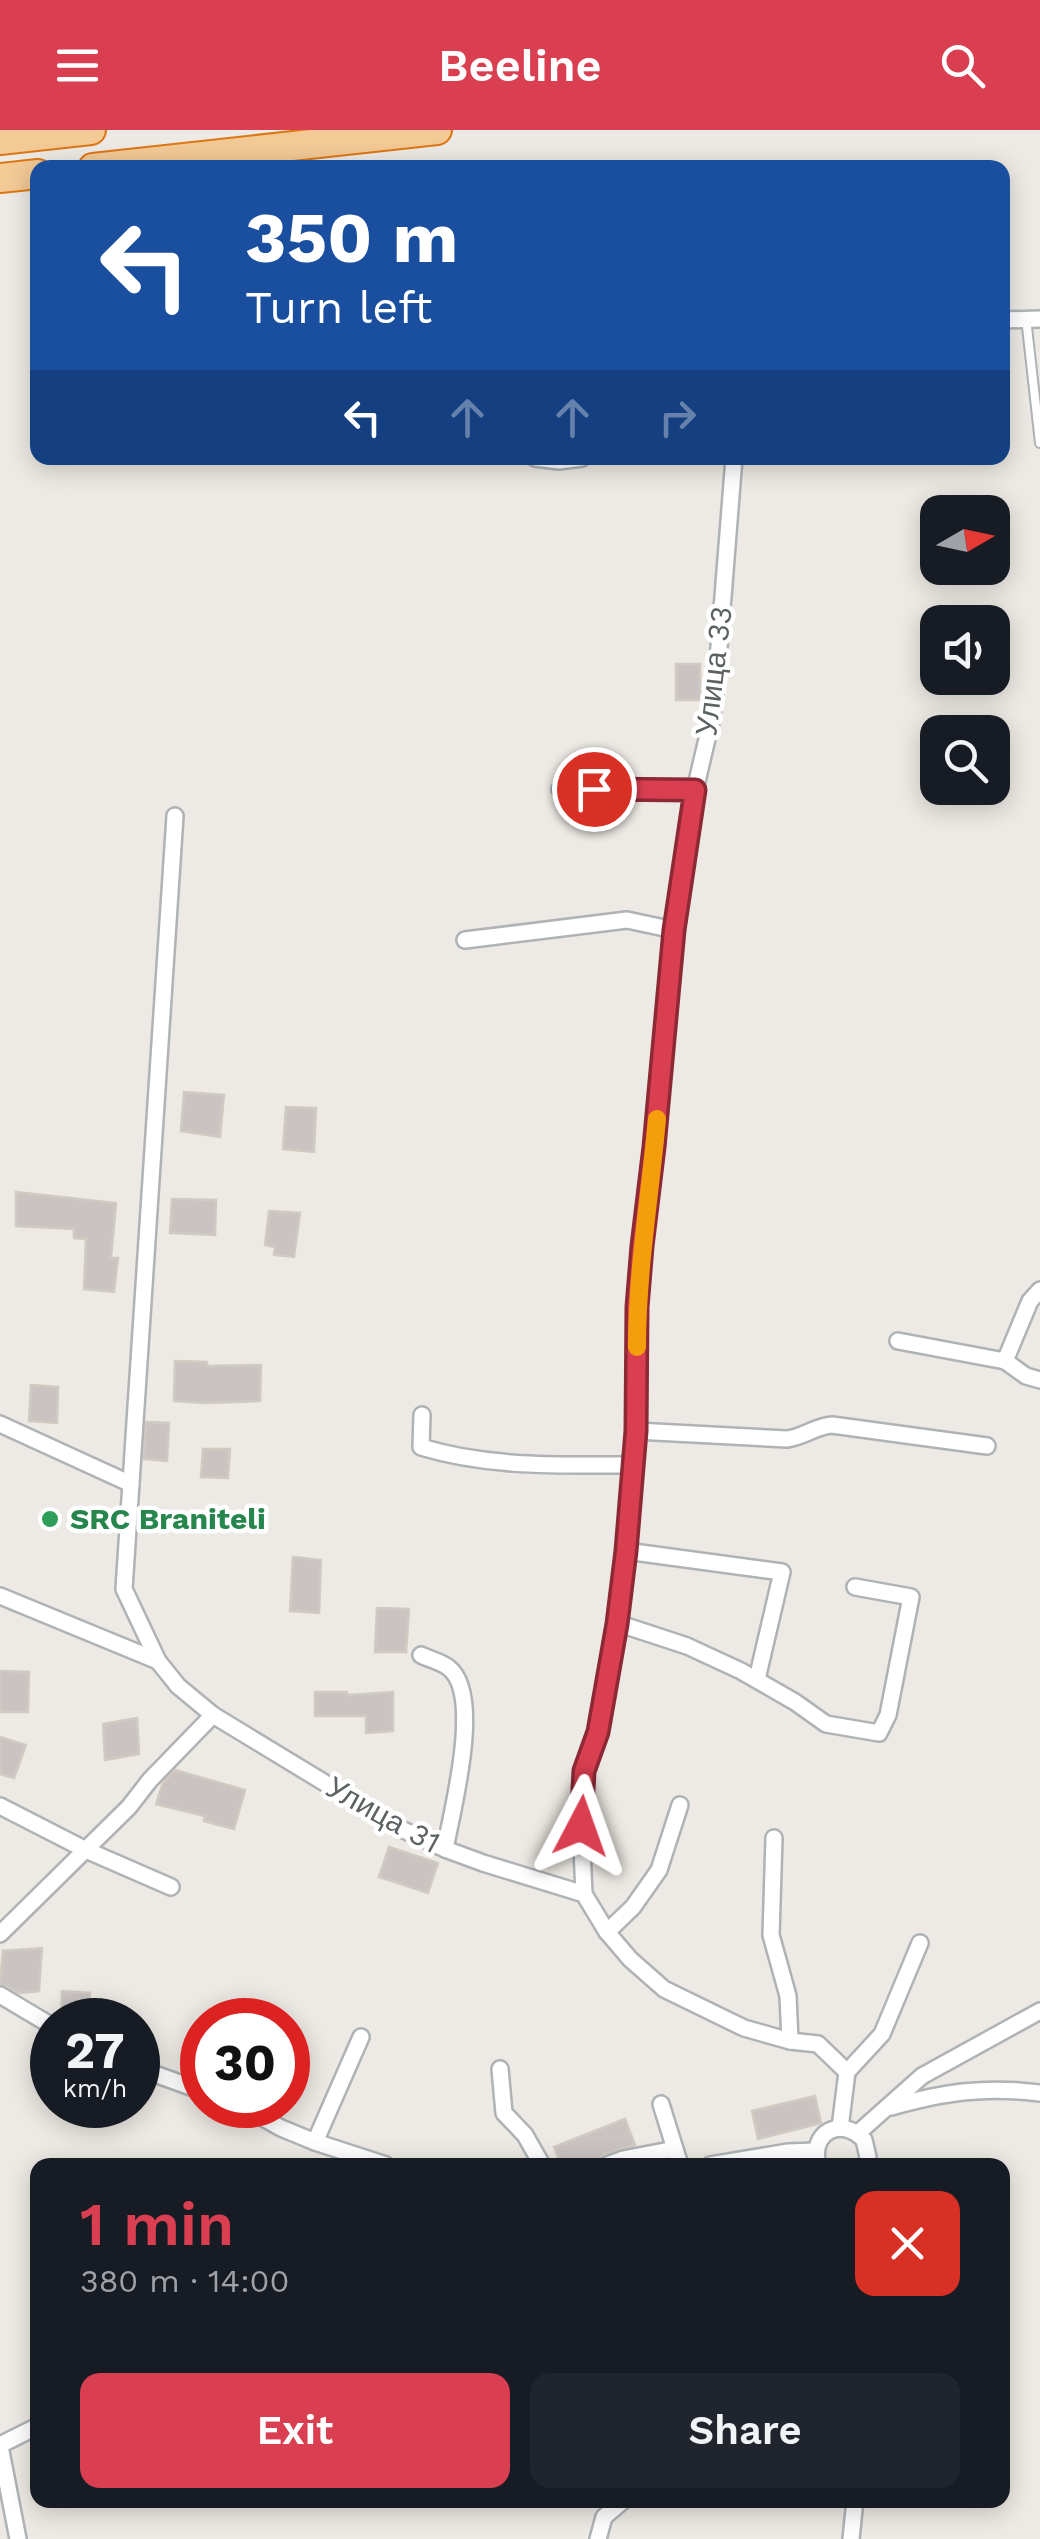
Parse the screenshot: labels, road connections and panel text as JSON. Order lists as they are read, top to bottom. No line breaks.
{"streets":{"street":["Улица 33","Улица 31"]},"crossings":[["Улица 33","Улица 31"]],"places":["SRC Braniteli"],"north":"right","page":{"header":"Beeline","turn":["350 m","Turn left"],"speed":"27 km/h","limit":"30","heading":["1 min","380 m · 14:00"],"buttons":["Exit","Share"]}}
